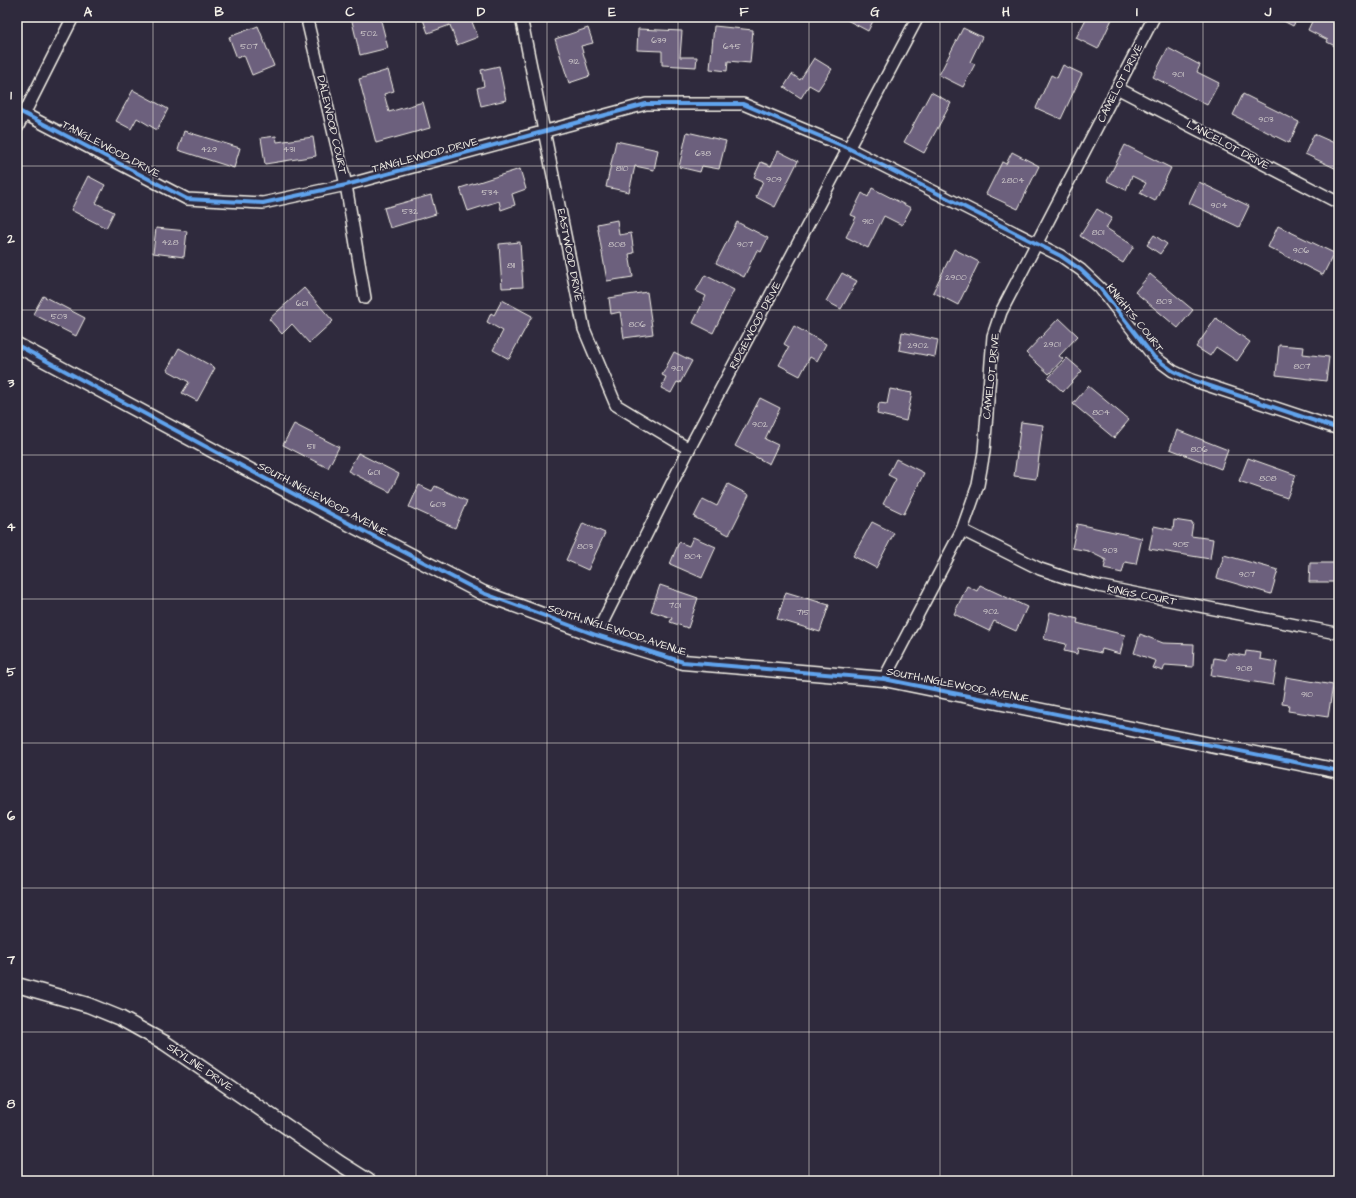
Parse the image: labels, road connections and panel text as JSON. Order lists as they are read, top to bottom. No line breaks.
{"streets":{"street":["CAMELOT DRIVE","DALEWOOD COURT","LANCELOT DRIVE","TANGLEWOOD DRIVE","EASTWOOD DRIVE","KNIGHTS COURT","RIDGEWOOD DRIVE","SOUTH INGLEWOOD AVENUE","KINGS COURT","SKYLINE DRIVE"]},"crossings":[["CAMELOT DRIVE","LANCELOT DRIVE"],["CAMELOT DRIVE","KNIGHTS COURT"],["CAMELOT DRIVE","SOUTH INGLEWOOD AVENUE"],["CAMELOT DRIVE","KINGS COURT"],["DALEWOOD COURT","TANGLEWOOD DRIVE"],["TANGLEWOOD DRIVE","EASTWOOD DRIVE"],["TANGLEWOOD DRIVE","KNIGHTS COURT"],["TANGLEWOOD DRIVE","RIDGEWOOD DRIVE"],["EASTWOOD DRIVE","RIDGEWOOD DRIVE"],["KNIGHTS COURT","RIDGEWOOD DRIVE"],["RIDGEWOOD DRIVE","SOUTH INGLEWOOD AVENUE"]],"house_numbers":["502","639","507","645","912","901","903","429","431","638","810","909","2804","534","904","532","910","801","428","808","907","906","811","2900","803","601","503","806","2901","2902","807","901","804","902","511","806","601","808","603","905","803","903","804","907","701","902","715","908","910"],"grid":{"columns":["A","B","C","D","E","F","G","H","I","J"],"rows":["1","2","3","4","5","6","7","8"]}}
